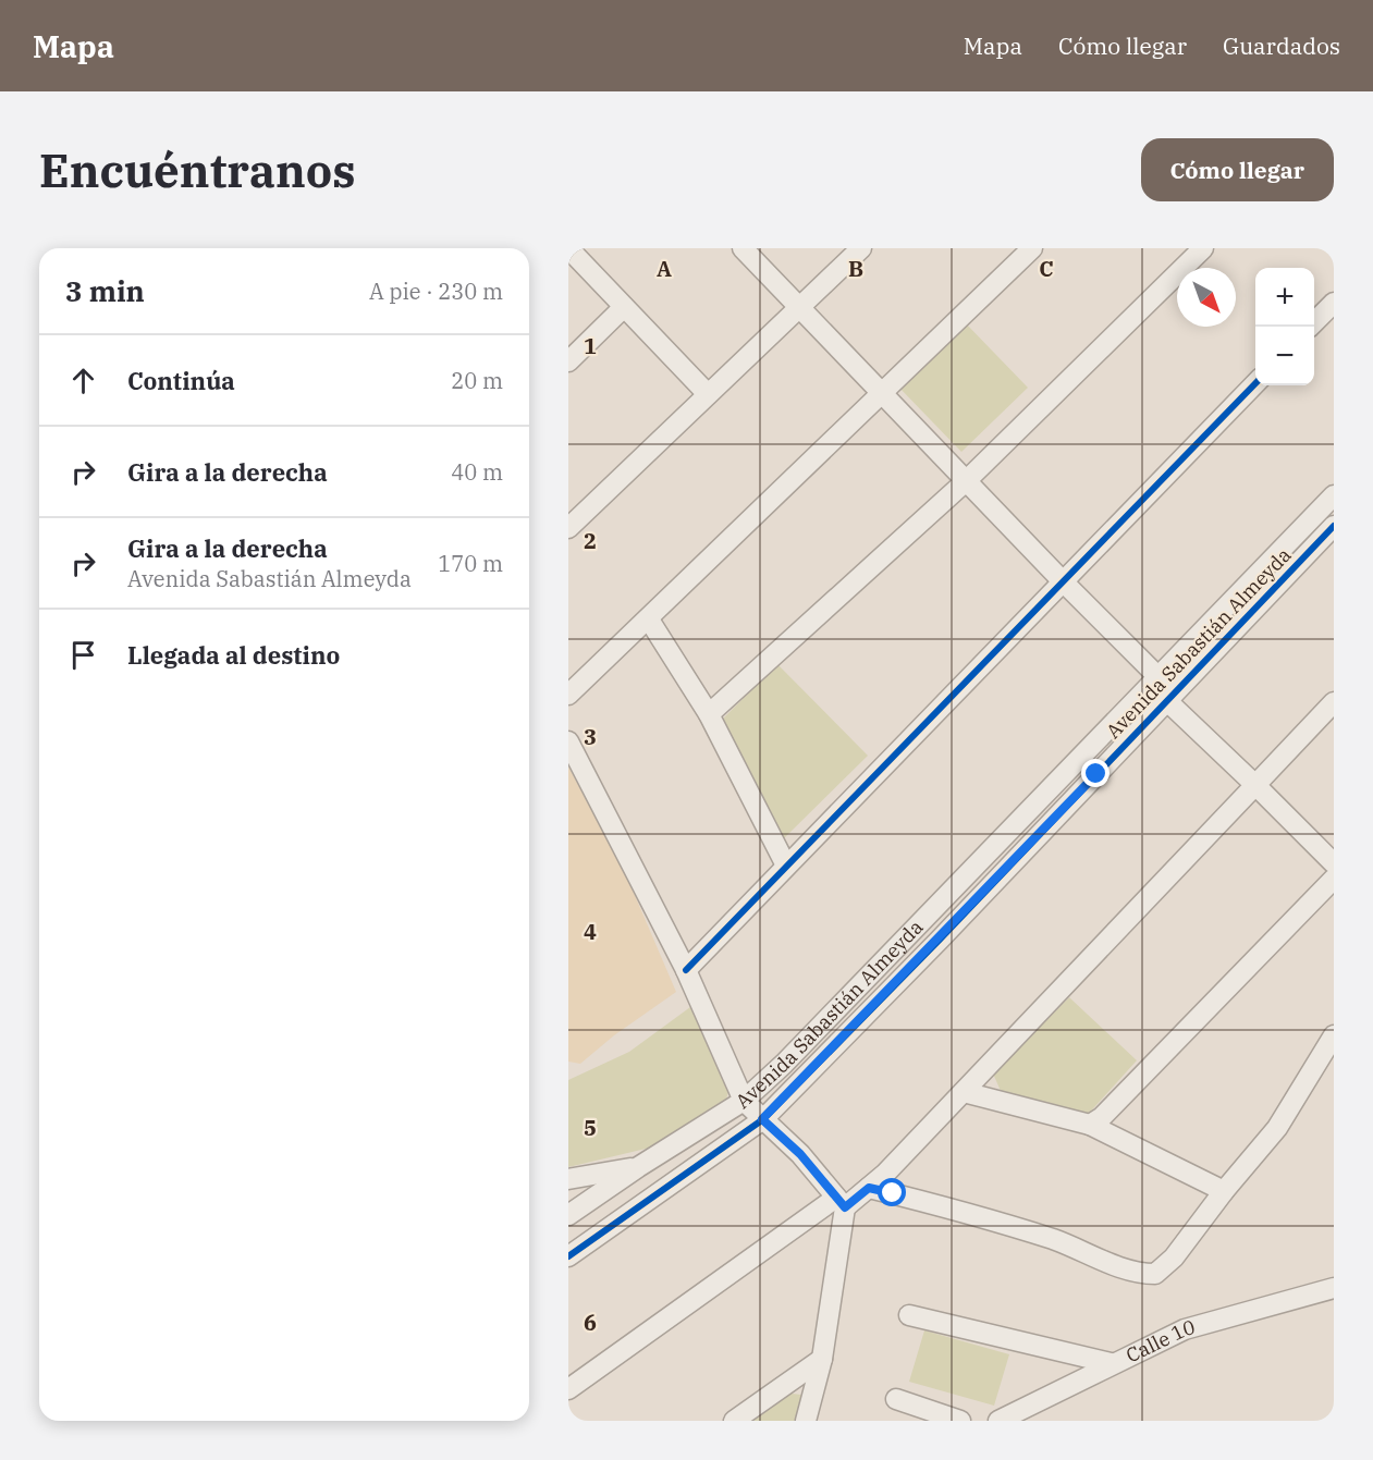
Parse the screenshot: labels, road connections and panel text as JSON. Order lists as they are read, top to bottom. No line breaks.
{"streets":{"street":["Avenida Sabastián Almeyda","Calle 10"]},"north":"bottom right","page":{"header":"Mapa","nav":["Mapa","Cómo llegar","Guardados"],"buttons":"Cómo llegar","title":"Encuéntranos","heading":["3 min","A pie · 230 m"],"map_buttons":["+","−"],"list":[["Continúa","20 m"],["Gira a la derecha","40 m"],["Gira a la derecha","Avenida Sabastián Almeyda","170 m"],"Llegada al destino"]},"grid":{"columns":["A","B","C"],"rows":["1","2","3","4","5","6"]}}
